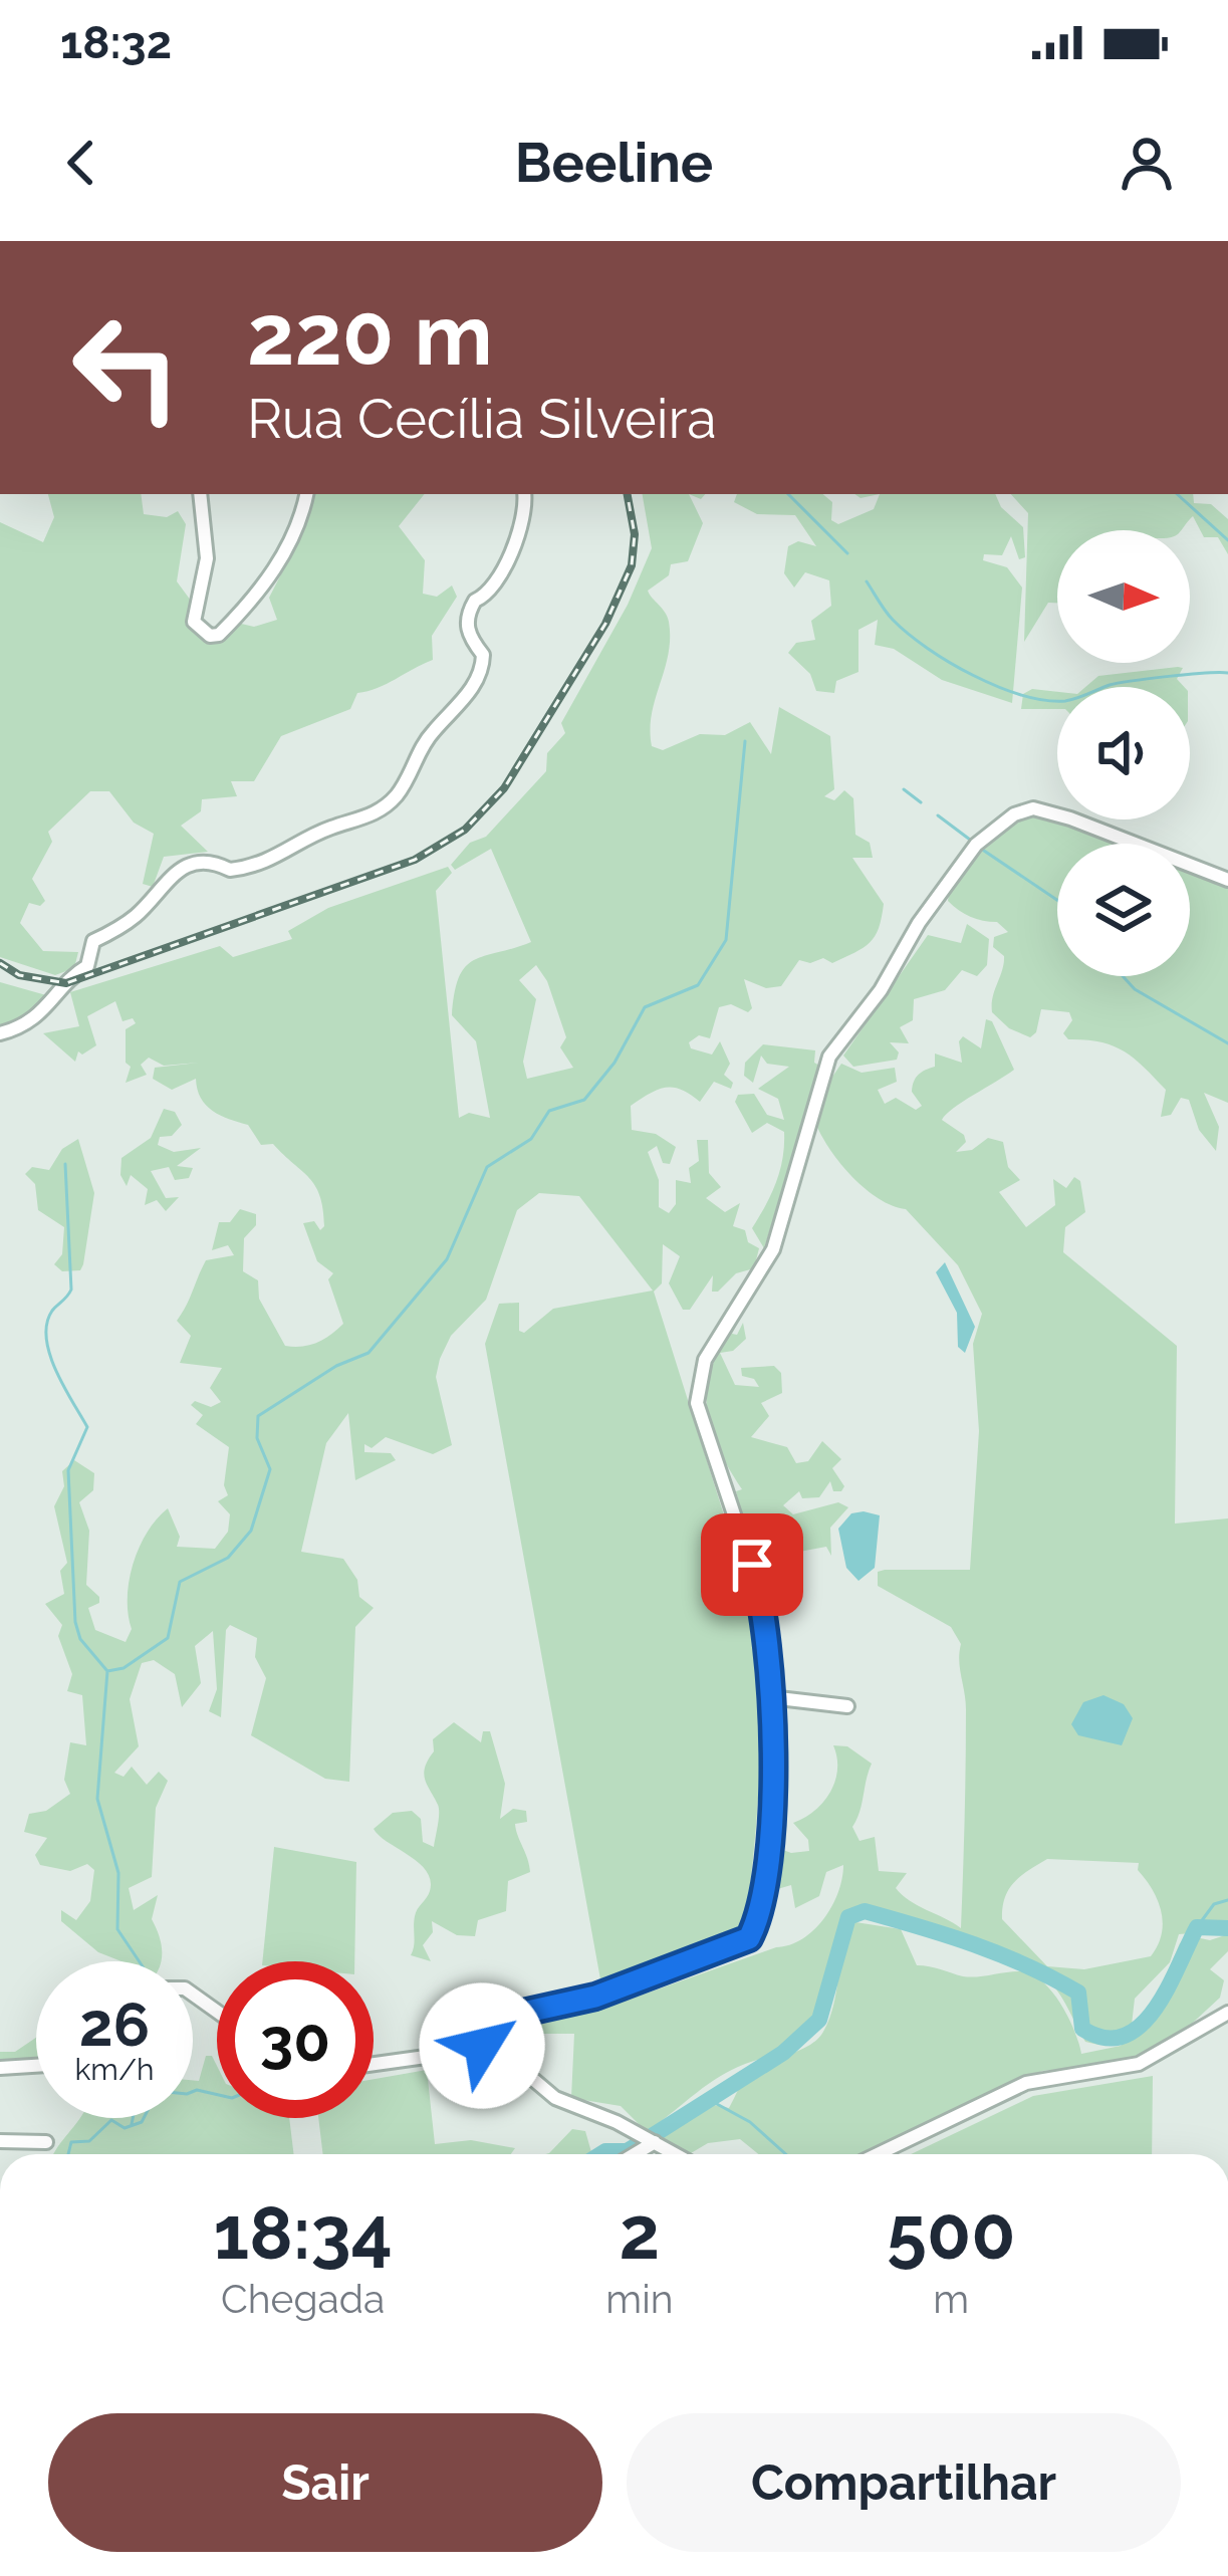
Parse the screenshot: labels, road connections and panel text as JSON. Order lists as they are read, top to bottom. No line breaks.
{"north":"right","page":{"status":"18:32","header":"Beeline","turn":["220 m","Rua Cecília Silveira"],"speed":"26 km/h","limit":"30","eta":["18:34","Chegada","2","min","500","m"],"buttons":["Sair","Compartilhar"]}}
